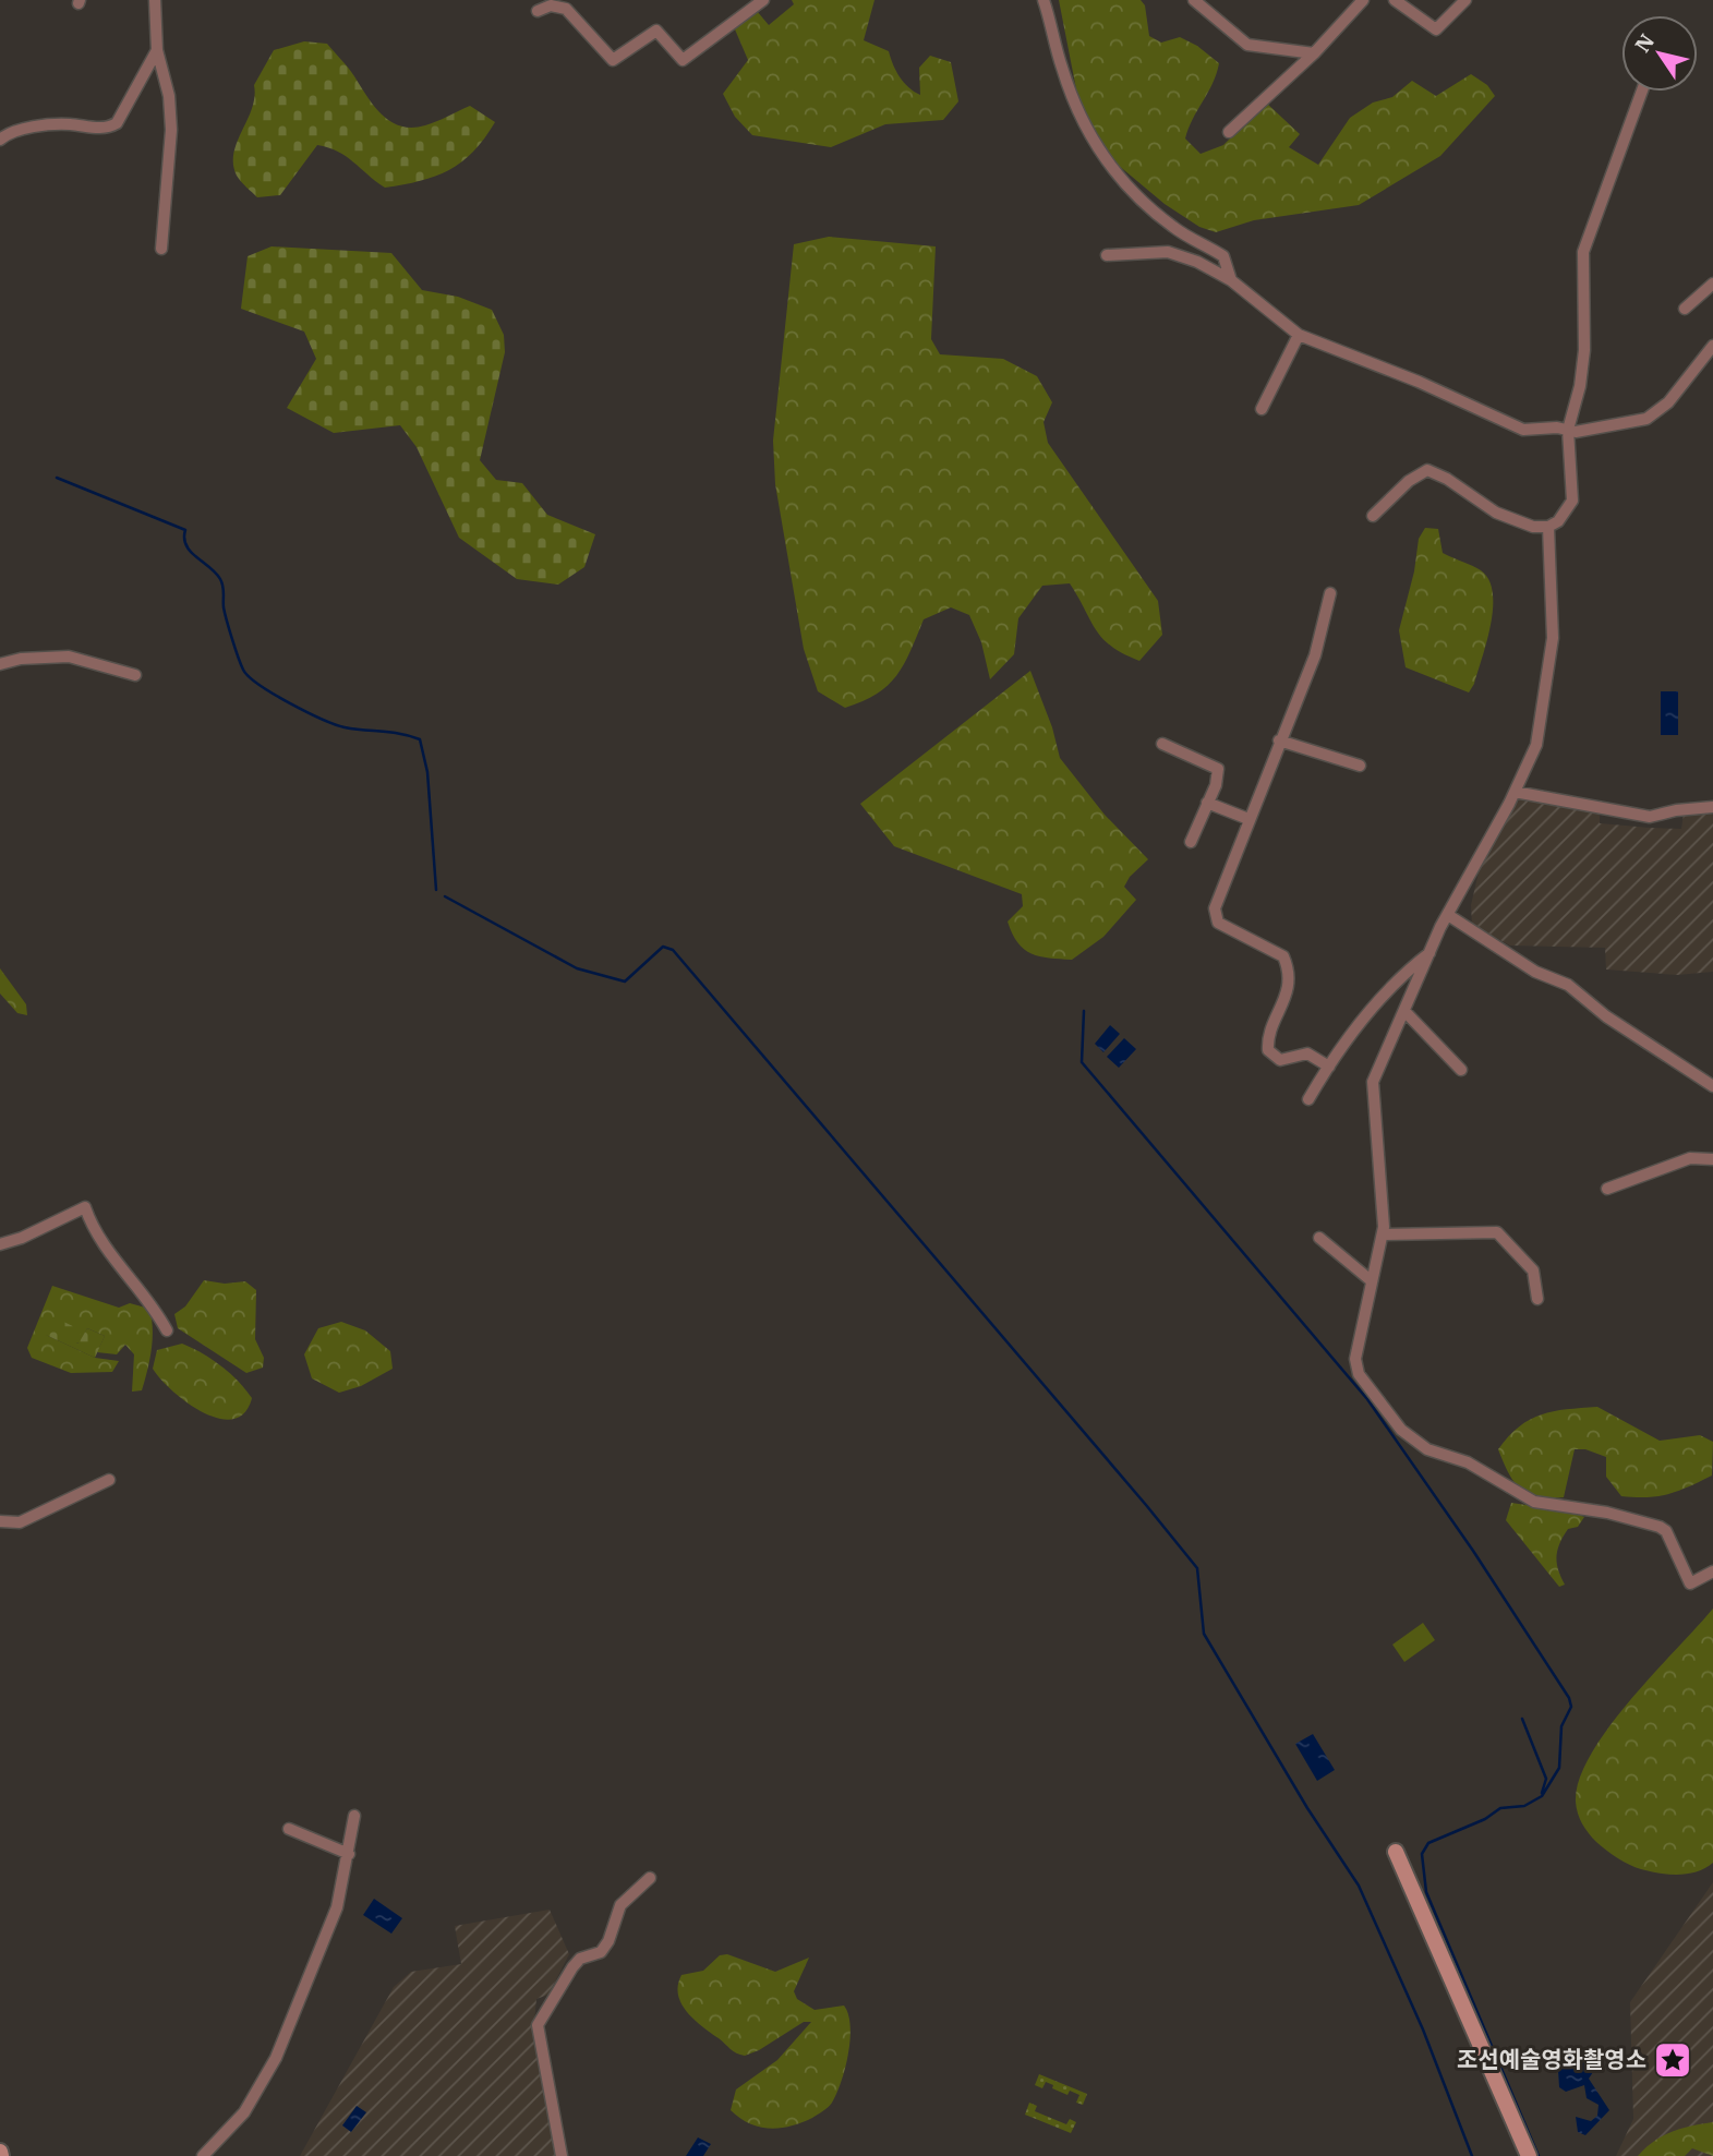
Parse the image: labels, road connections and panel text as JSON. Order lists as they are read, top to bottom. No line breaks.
{"places":{"place":["조선예술영화촬영소"]},"north":"top left"}
